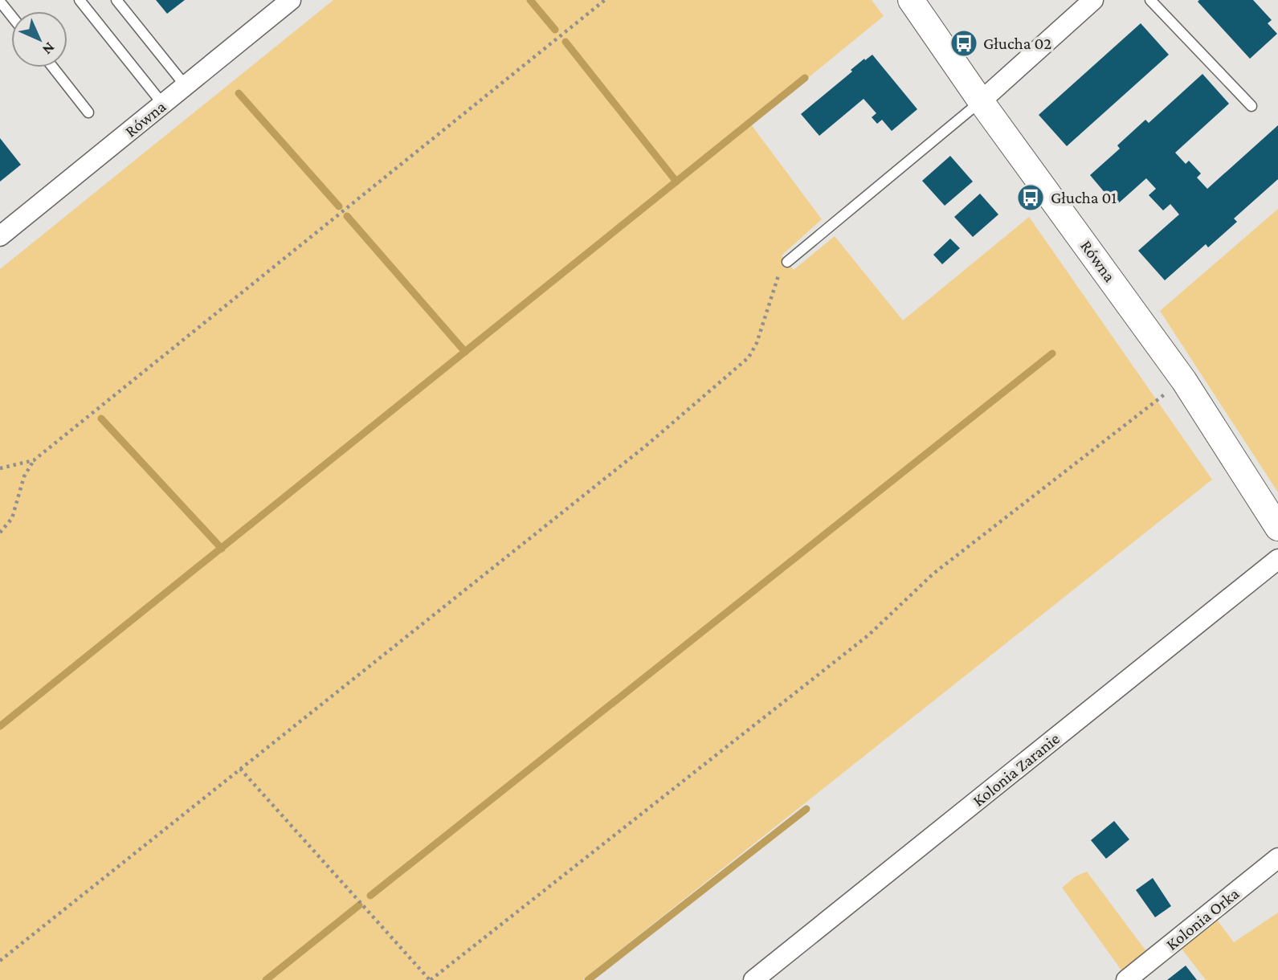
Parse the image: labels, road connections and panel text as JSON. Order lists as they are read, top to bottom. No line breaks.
{"streets":{"street":["Równa","Kolonia Zaranie","Kolonia Orka"]},"places":{"bus stop":["Głucha 02","Głucha 01"]},"north":"bottom right"}
